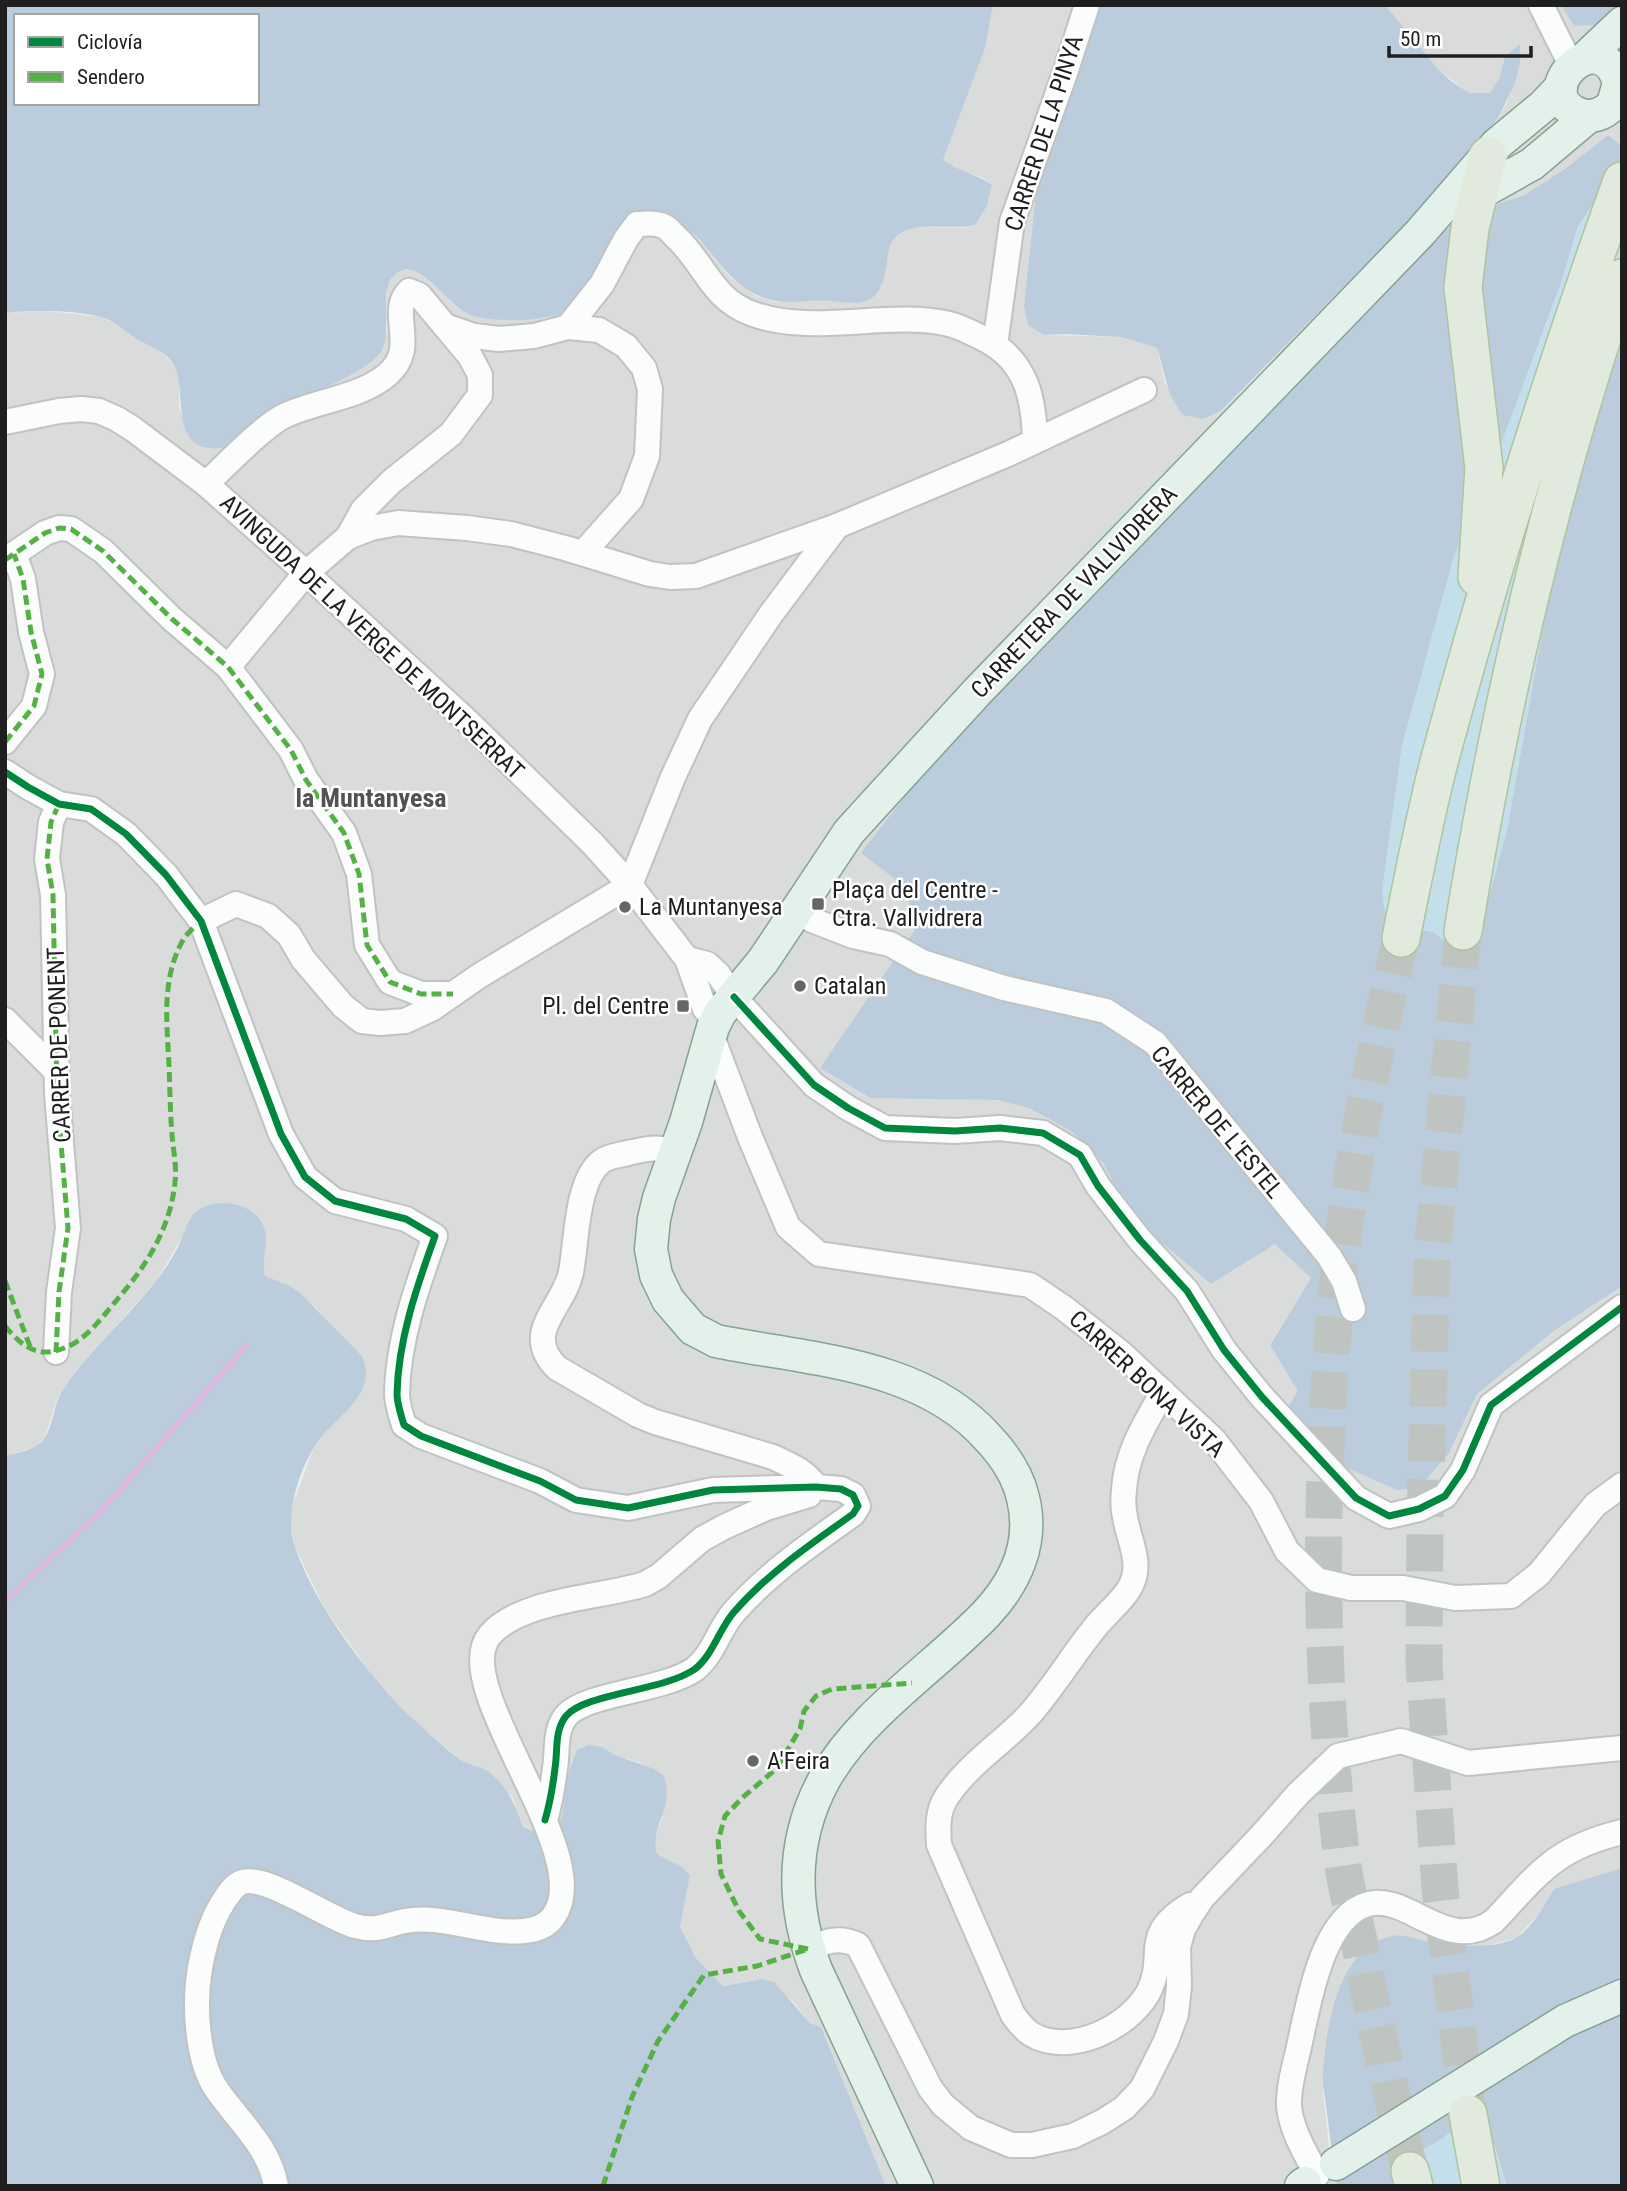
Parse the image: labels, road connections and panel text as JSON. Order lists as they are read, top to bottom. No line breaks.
{"streets":{"main road":["CARRETERA DE VALLVIDRERA"],"street":["CARRER DE LA PINYA","AVINGUDA DE LA VERGE DE MONTSERRAT","CARRER DE PONENT","CARRER DE L'ESTEL","CARRER BONA VISTA"]},"crossings":[["CARRETERA DE VALLVIDRERA","AVINGUDA DE LA VERGE DE MONTSERRAT"],["CARRETERA DE VALLVIDRERA","CARRER DE L'ESTEL"],["CARRETERA DE VALLVIDRERA","CARRER BONA VISTA"],["AVINGUDA DE LA VERGE DE MONTSERRAT","CARRER BONA VISTA"]],"districts":["la Muntanyesa"],"places":{"transit":["Plaça del Centre - Ctra. Vallvidrera","Pl. del Centre"],"other":["La Muntanyesa","Catalan","A'Feira"]},"legend":["Ciclovía","Sendero"],"scale_bar":"50 m"}
